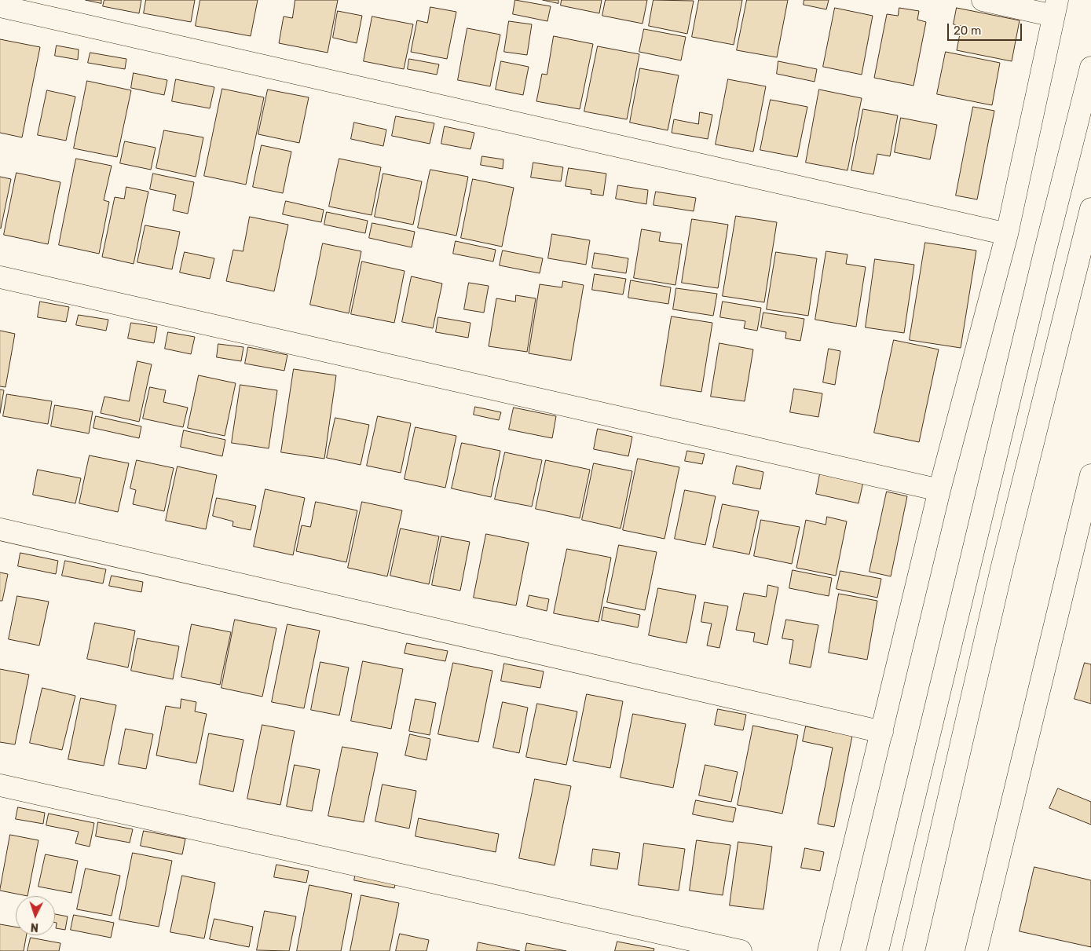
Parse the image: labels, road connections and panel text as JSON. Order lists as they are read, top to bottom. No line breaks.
{"scale_bar":"20 m","north":"bottom"}
